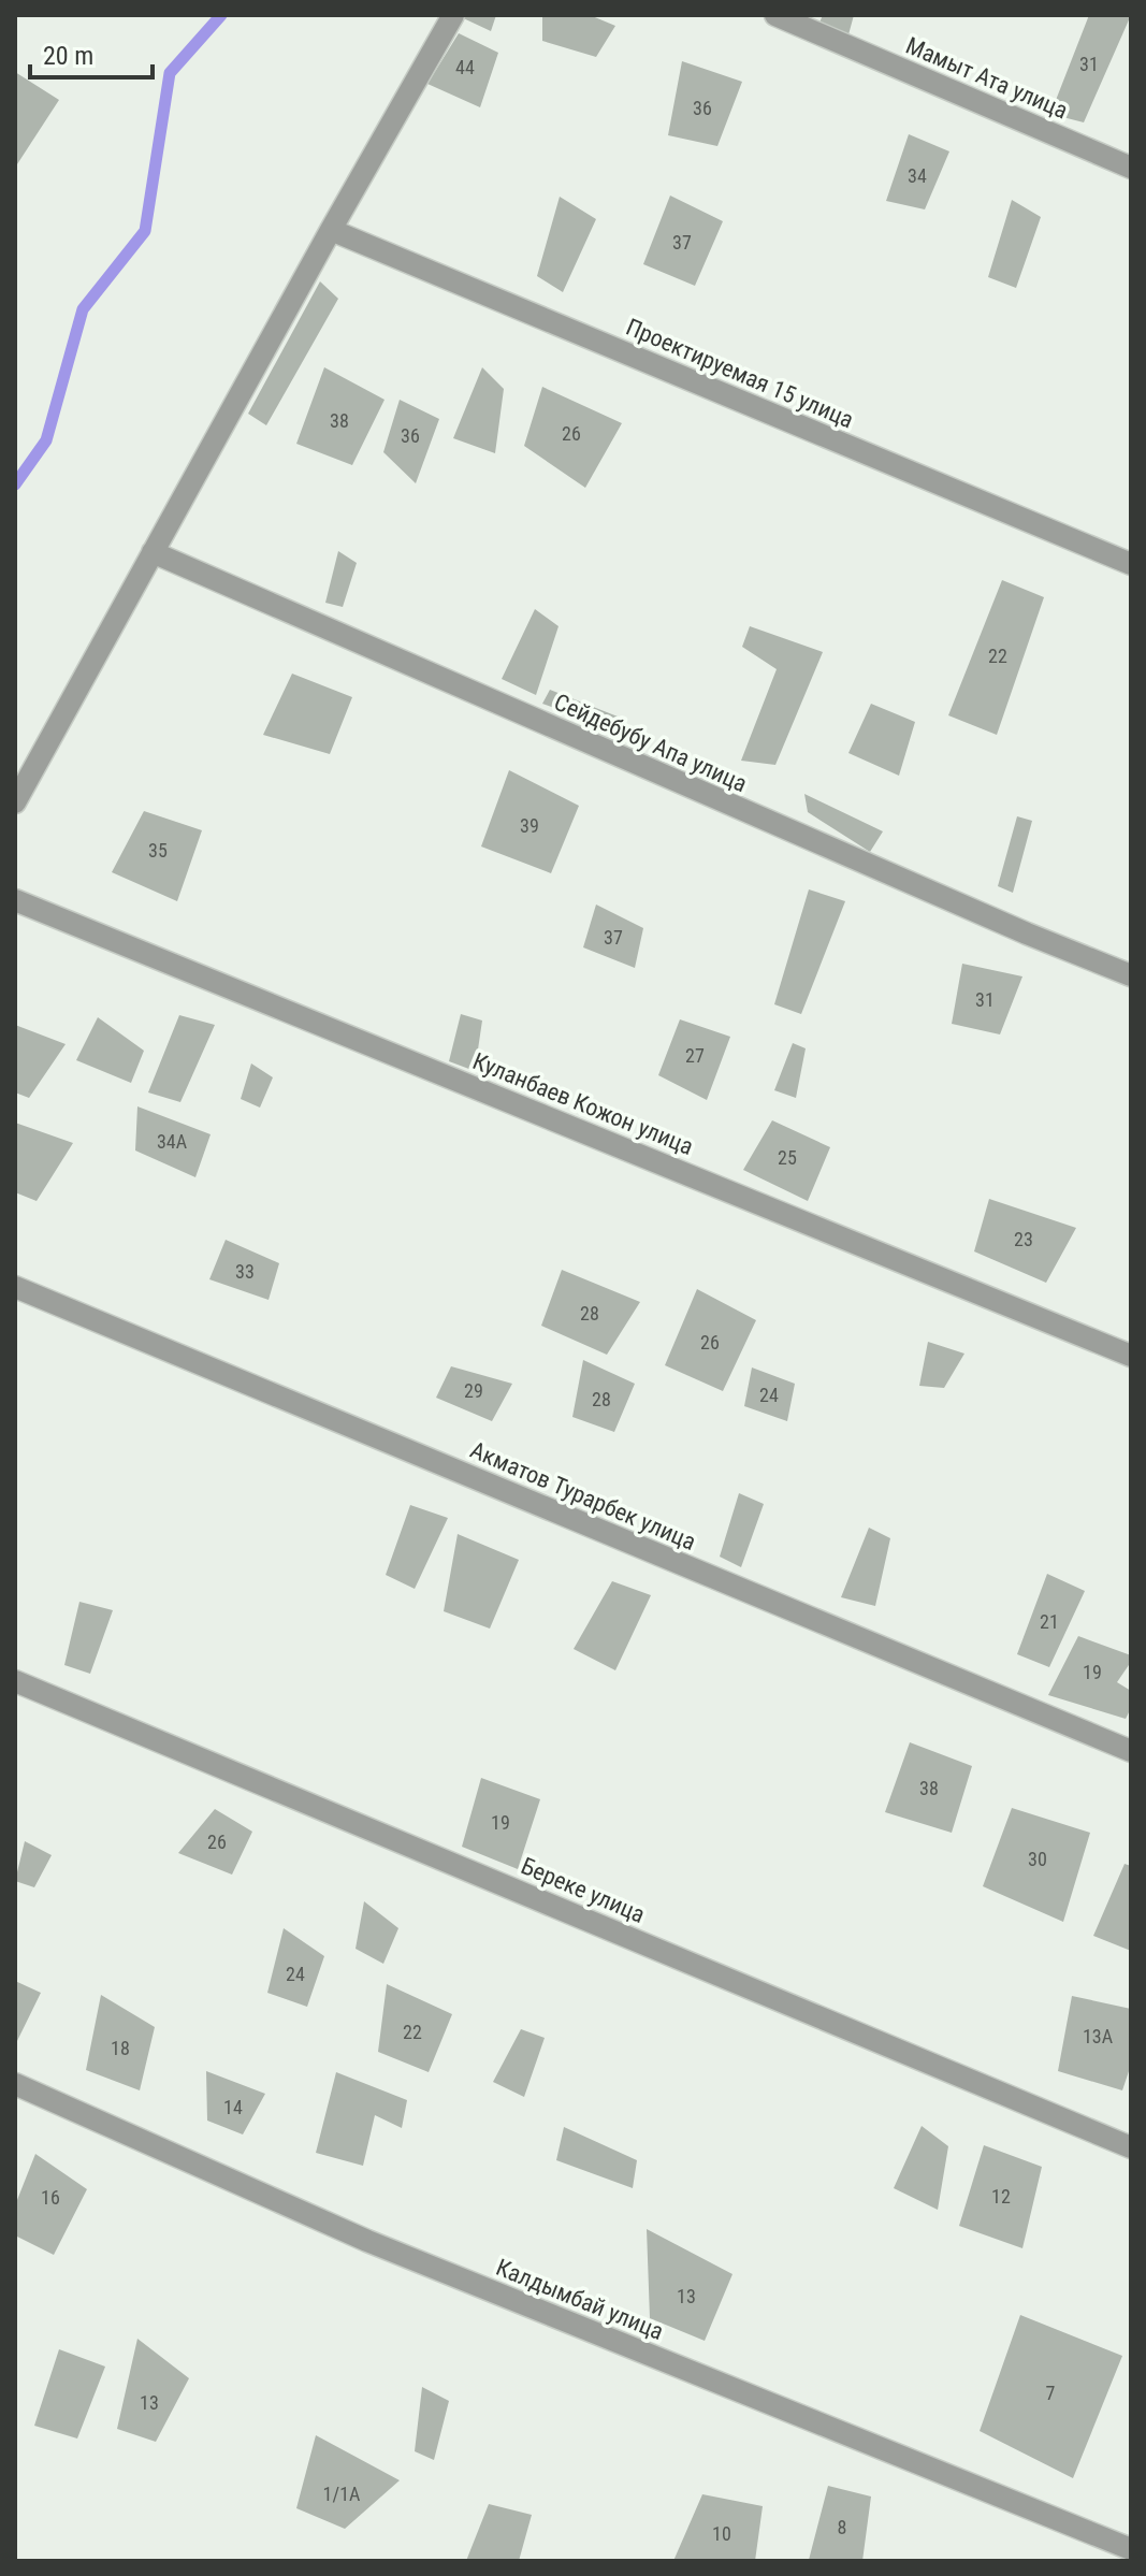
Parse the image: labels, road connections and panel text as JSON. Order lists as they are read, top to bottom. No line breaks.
{"streets":{"street":["Мамыт Ата улица","Проектируемая 15 улица","Сейдебубу Апа улица","Куланбаев Кожон улица","Акматов Турарбек улица","Береке улица","Калдымбай улица"]},"house_numbers":["31","44","36","34","37","38","26","36","22","39","35","37","31","27","34А","25","23","33","28","26","29","24","28","21","19","38","19","26","30","24","22","13А","18","14","12","16","13","7","13","1/1А","8","10"],"scale_bar":"20 m"}
